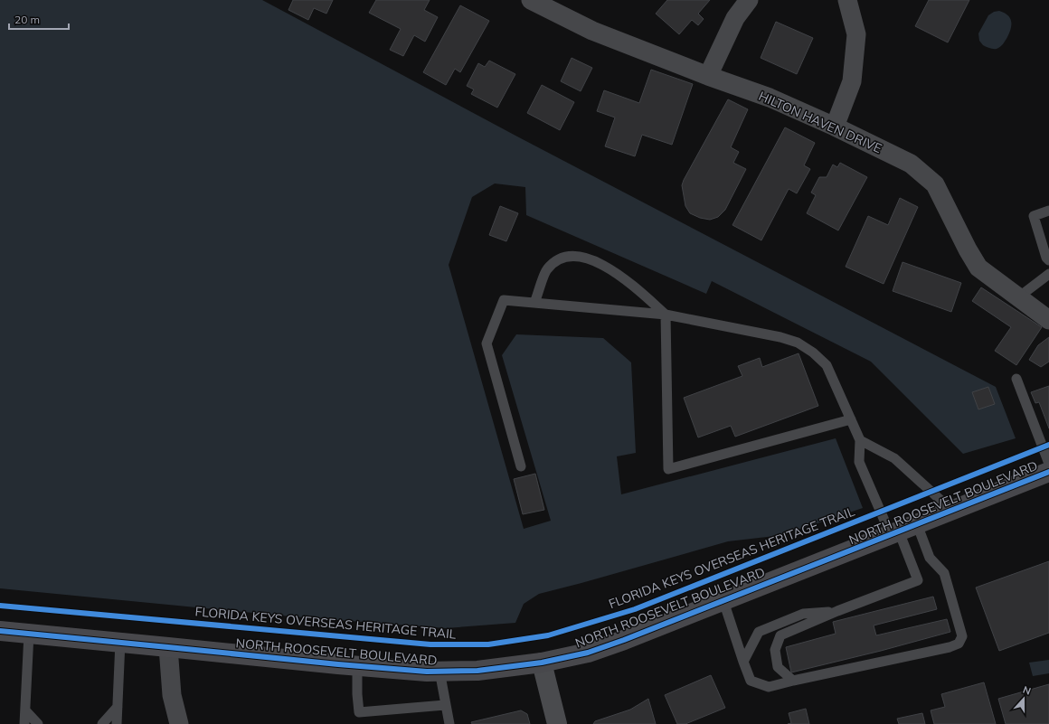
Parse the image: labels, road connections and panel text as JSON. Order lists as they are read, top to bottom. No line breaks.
{"streets":{"main road":["NORTH ROOSEVELT BOULEVARD"],"street":["HILTON HAVEN DRIVE"],"cycle path":["FLORIDA KEYS OVERSEAS HERITAGE TRAIL"]},"scale_bar":"20 m","north":"top"}
